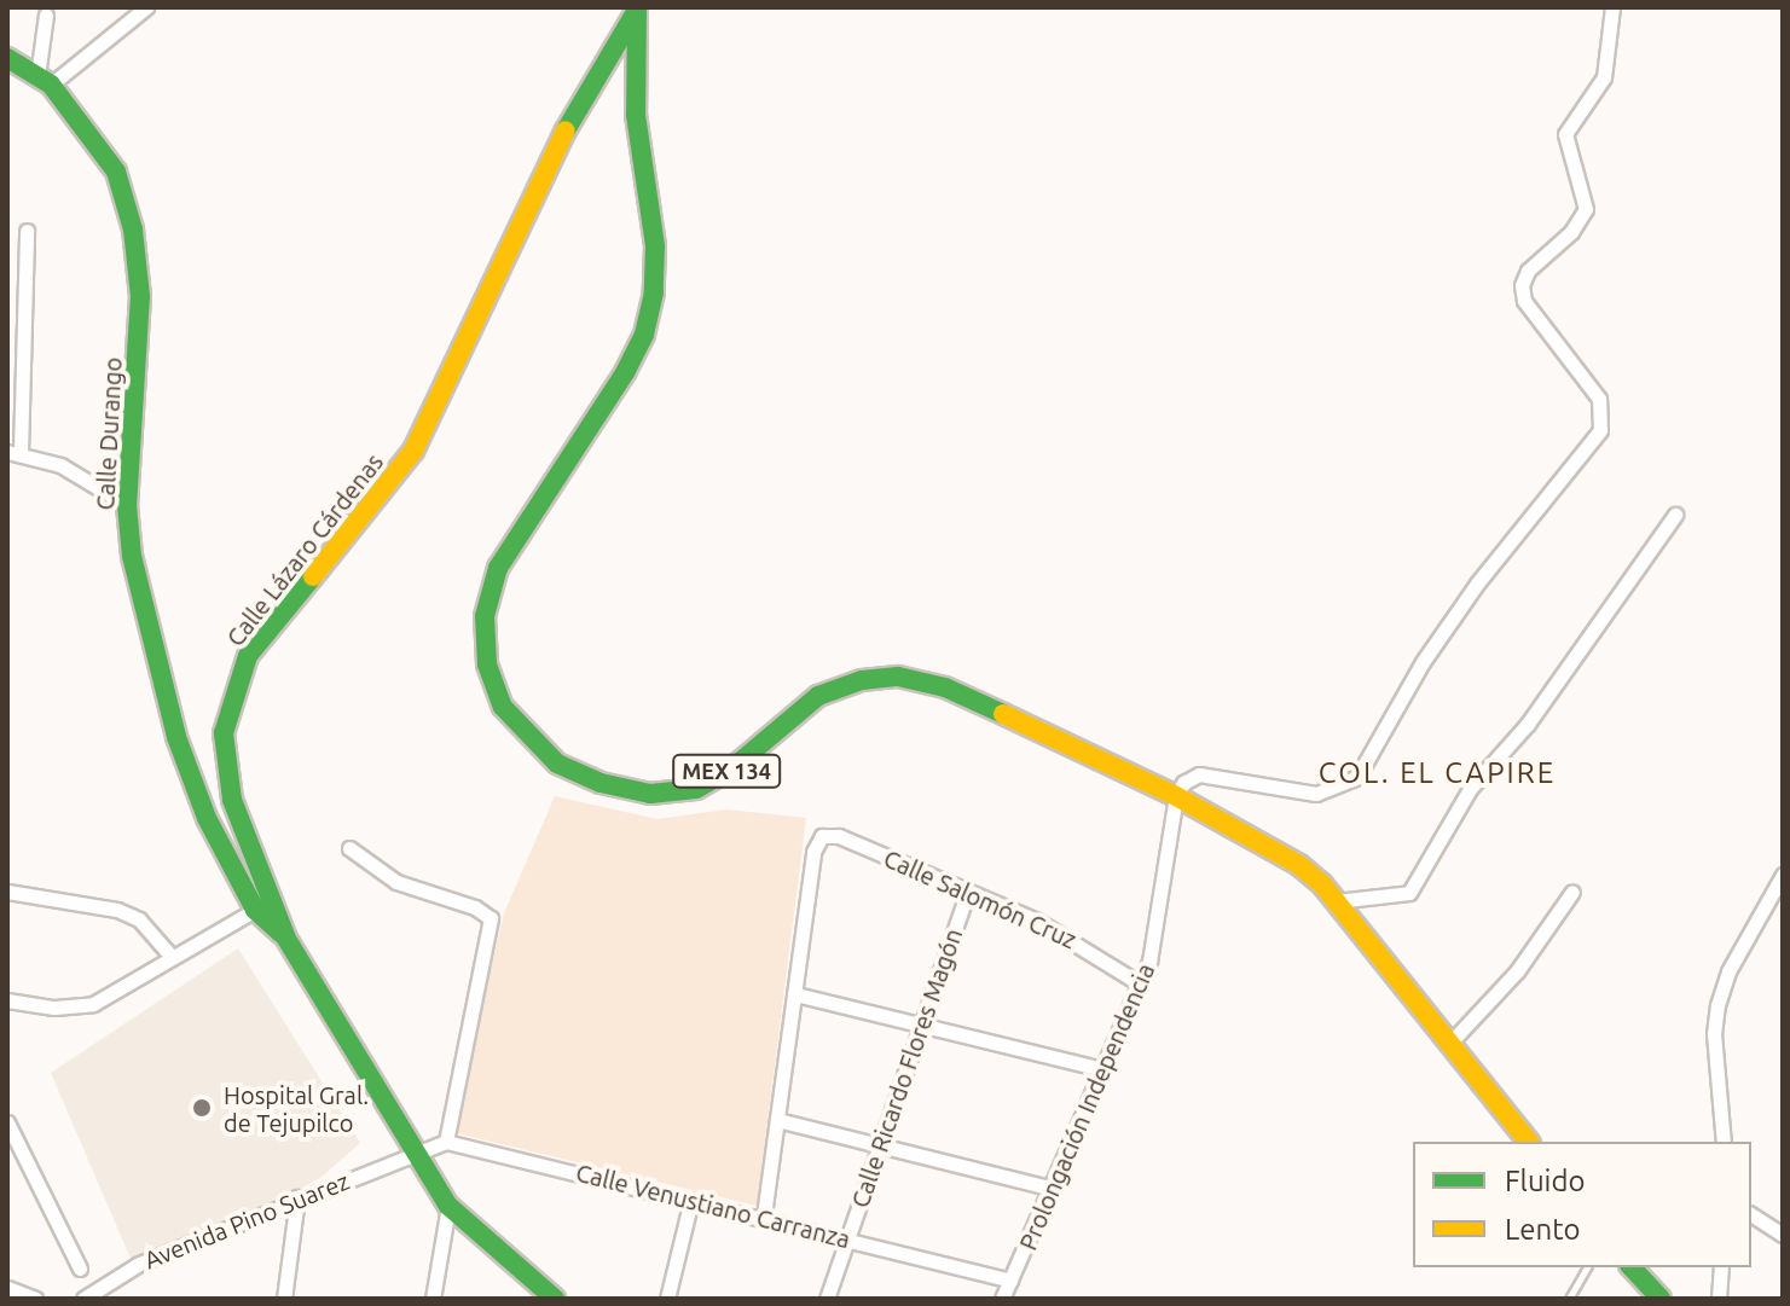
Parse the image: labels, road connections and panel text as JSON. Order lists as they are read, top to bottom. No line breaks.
{"streets":{"street":["Calle Durango","Calle Lázaro Cárdenas","MEX 134","Calle Salomón Cruz","Calle Ricardo Flores Magón","Prolongación Independencia","Calle Venustiano Carranza","Avenida Pino Suarez"]},"crossings":[["Calle Durango","Calle Lázaro Cárdenas"],["Calle Lázaro Cárdenas","MEX 134"],["Calle Lázaro Cárdenas","Avenida Pino Suarez"],["MEX 134","Prolongación Independencia"],["Calle Salomón Cruz","Calle Ricardo Flores Magón"],["Calle Salomón Cruz","Prolongación Independencia"],["Calle Ricardo Flores Magón","Calle Venustiano Carranza"],["Prolongación Independencia","Calle Venustiano Carranza"]],"districts":["COL. EL CAPIRE"],"places":["Hospital Gral. de Tejupilco"],"legend":["Fluido","Lento"]}
